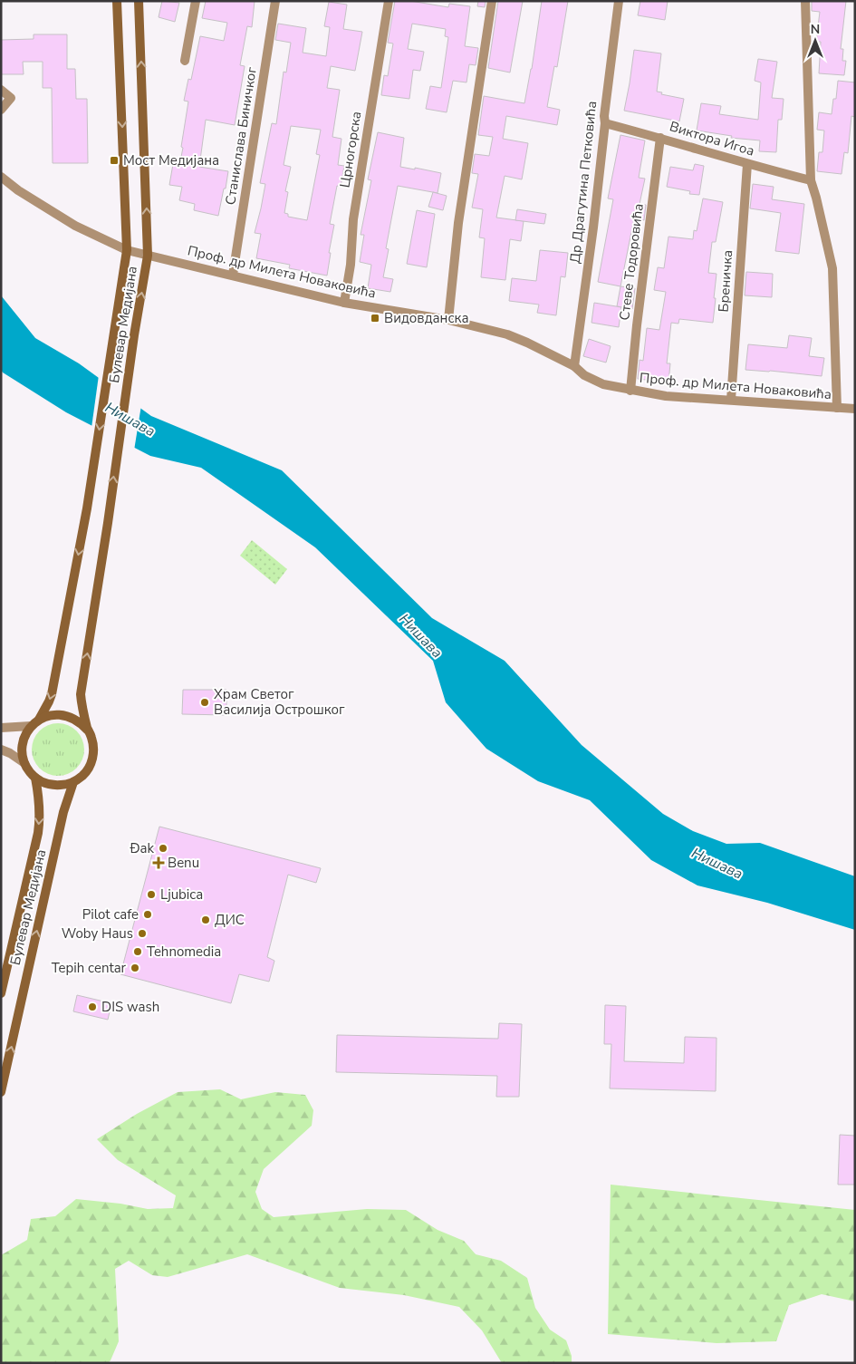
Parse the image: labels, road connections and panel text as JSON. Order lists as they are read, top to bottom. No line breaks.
{"streets":{"main road":["Булевар Медијана"],"street":["Станислава Биничког","Виктора Игоа","Црногорска","Др Драгутина Петковића","Стеве Тодоровића","Проф. др Милета Новаковића","Бреничка"]},"crossings":[["Станислава Биничког","Проф. др Милета Новаковића"],["Виктора Игоа","Др Драгутина Петковића"],["Виктора Игоа","Стеве Тодоровића"],["Виктора Игоа","Бреничка"],["Црногорска","Проф. др Милета Новаковића"],["Др Драгутина Петковића","Проф. др Милета Новаковића"],["Стеве Тодоровића","Проф. др Милета Новаковића"],["Проф. др Милета Новаковића","Бреничка"],["Проф. др Милета Новаковића","Булевар Медијана"]],"water":["Нишава"],"places":{"transit":["Мост Медијана","Видовданска"],"other":["Храм Светог Василија Острошког","Đak","Ljubica","Pilot cafe","ДИС","Woby Haus","Tehnomedia","Tepih centar","DIS wash"],"health":["Benu"]},"north":"top"}
